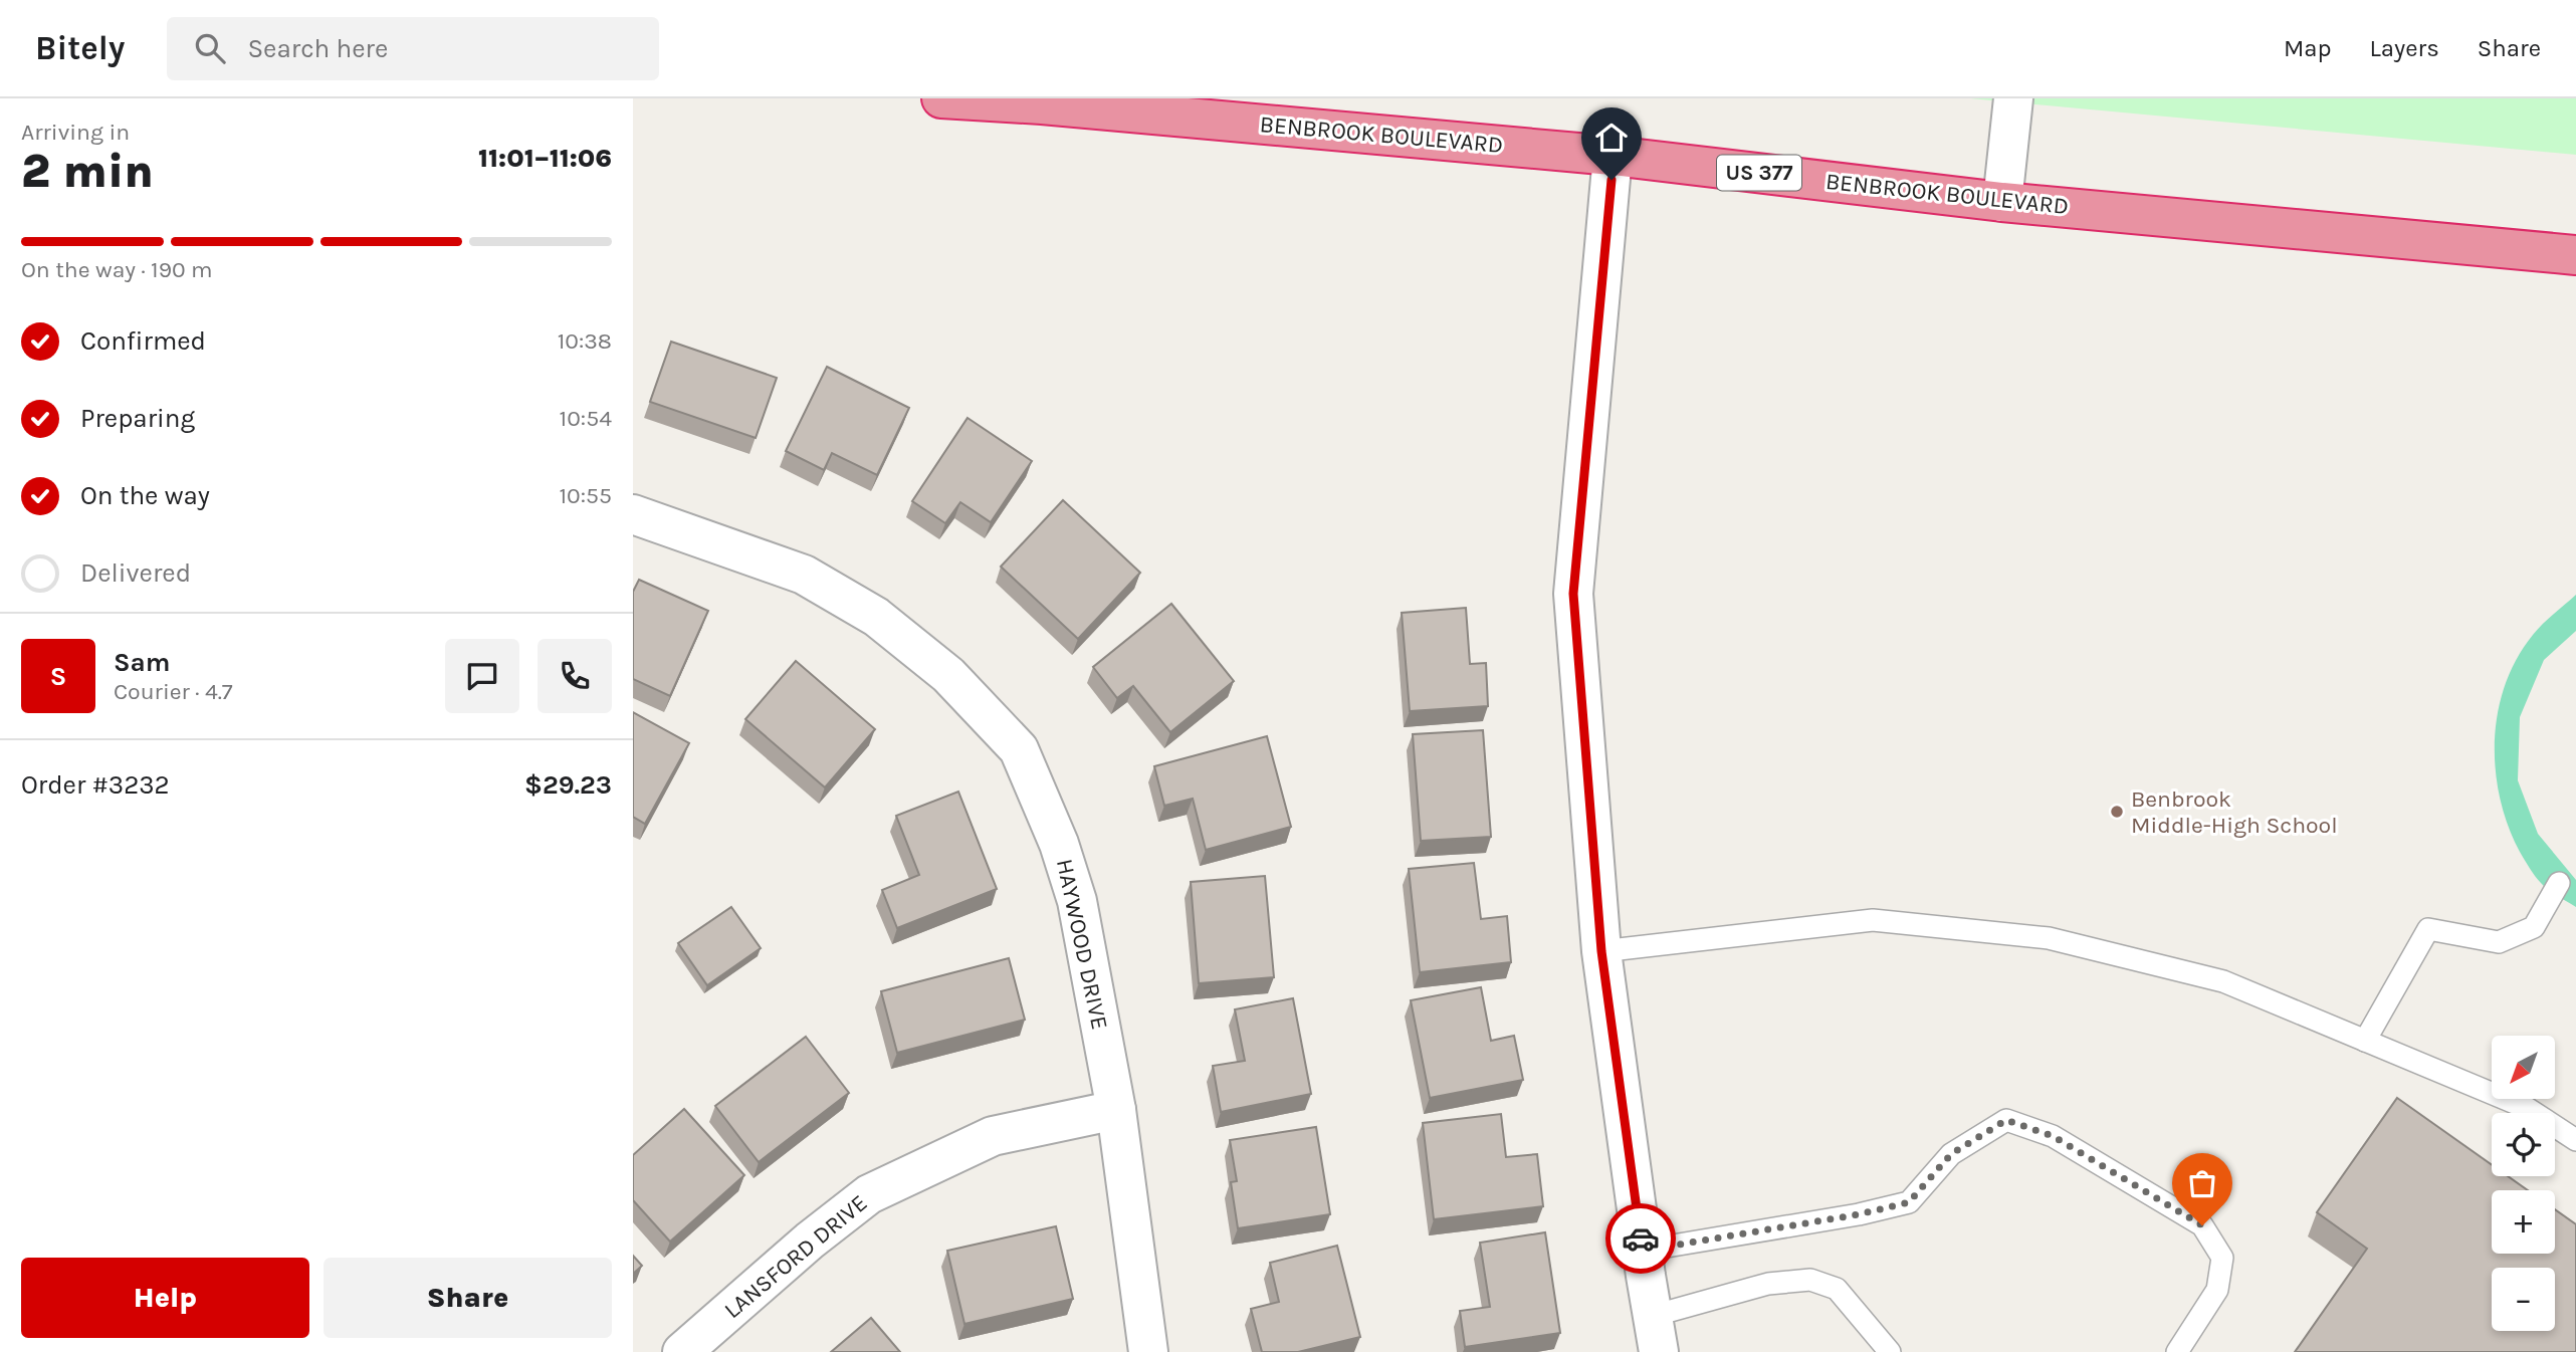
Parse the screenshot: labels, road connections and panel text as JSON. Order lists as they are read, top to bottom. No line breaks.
{"streets":{"highway":["BENBROOK BOULEVARD","US 377"],"street":["HAYWOOD DRIVE","LANSFORD DRIVE"]},"crossings":[["HAYWOOD DRIVE","LANSFORD DRIVE"]],"places":["Benbrook Middle-High School"],"north":"bottom left","page":{"header":"Bitely","search":"Search here","nav":["Map","Layers","Share"],"heading":["2 min","Arriving in","11:01–11:06"],"panel":["Sam","Courier · 4.7","Order #3232","$29.23"],"bar":"On the way · 190 m","list":[["Confirmed","10:38"],["Preparing","10:54"],["On the way","10:55"],"Delivered"],"round":"S","map_buttons":["+","−"],"buttons":["Help","Share"]}}
